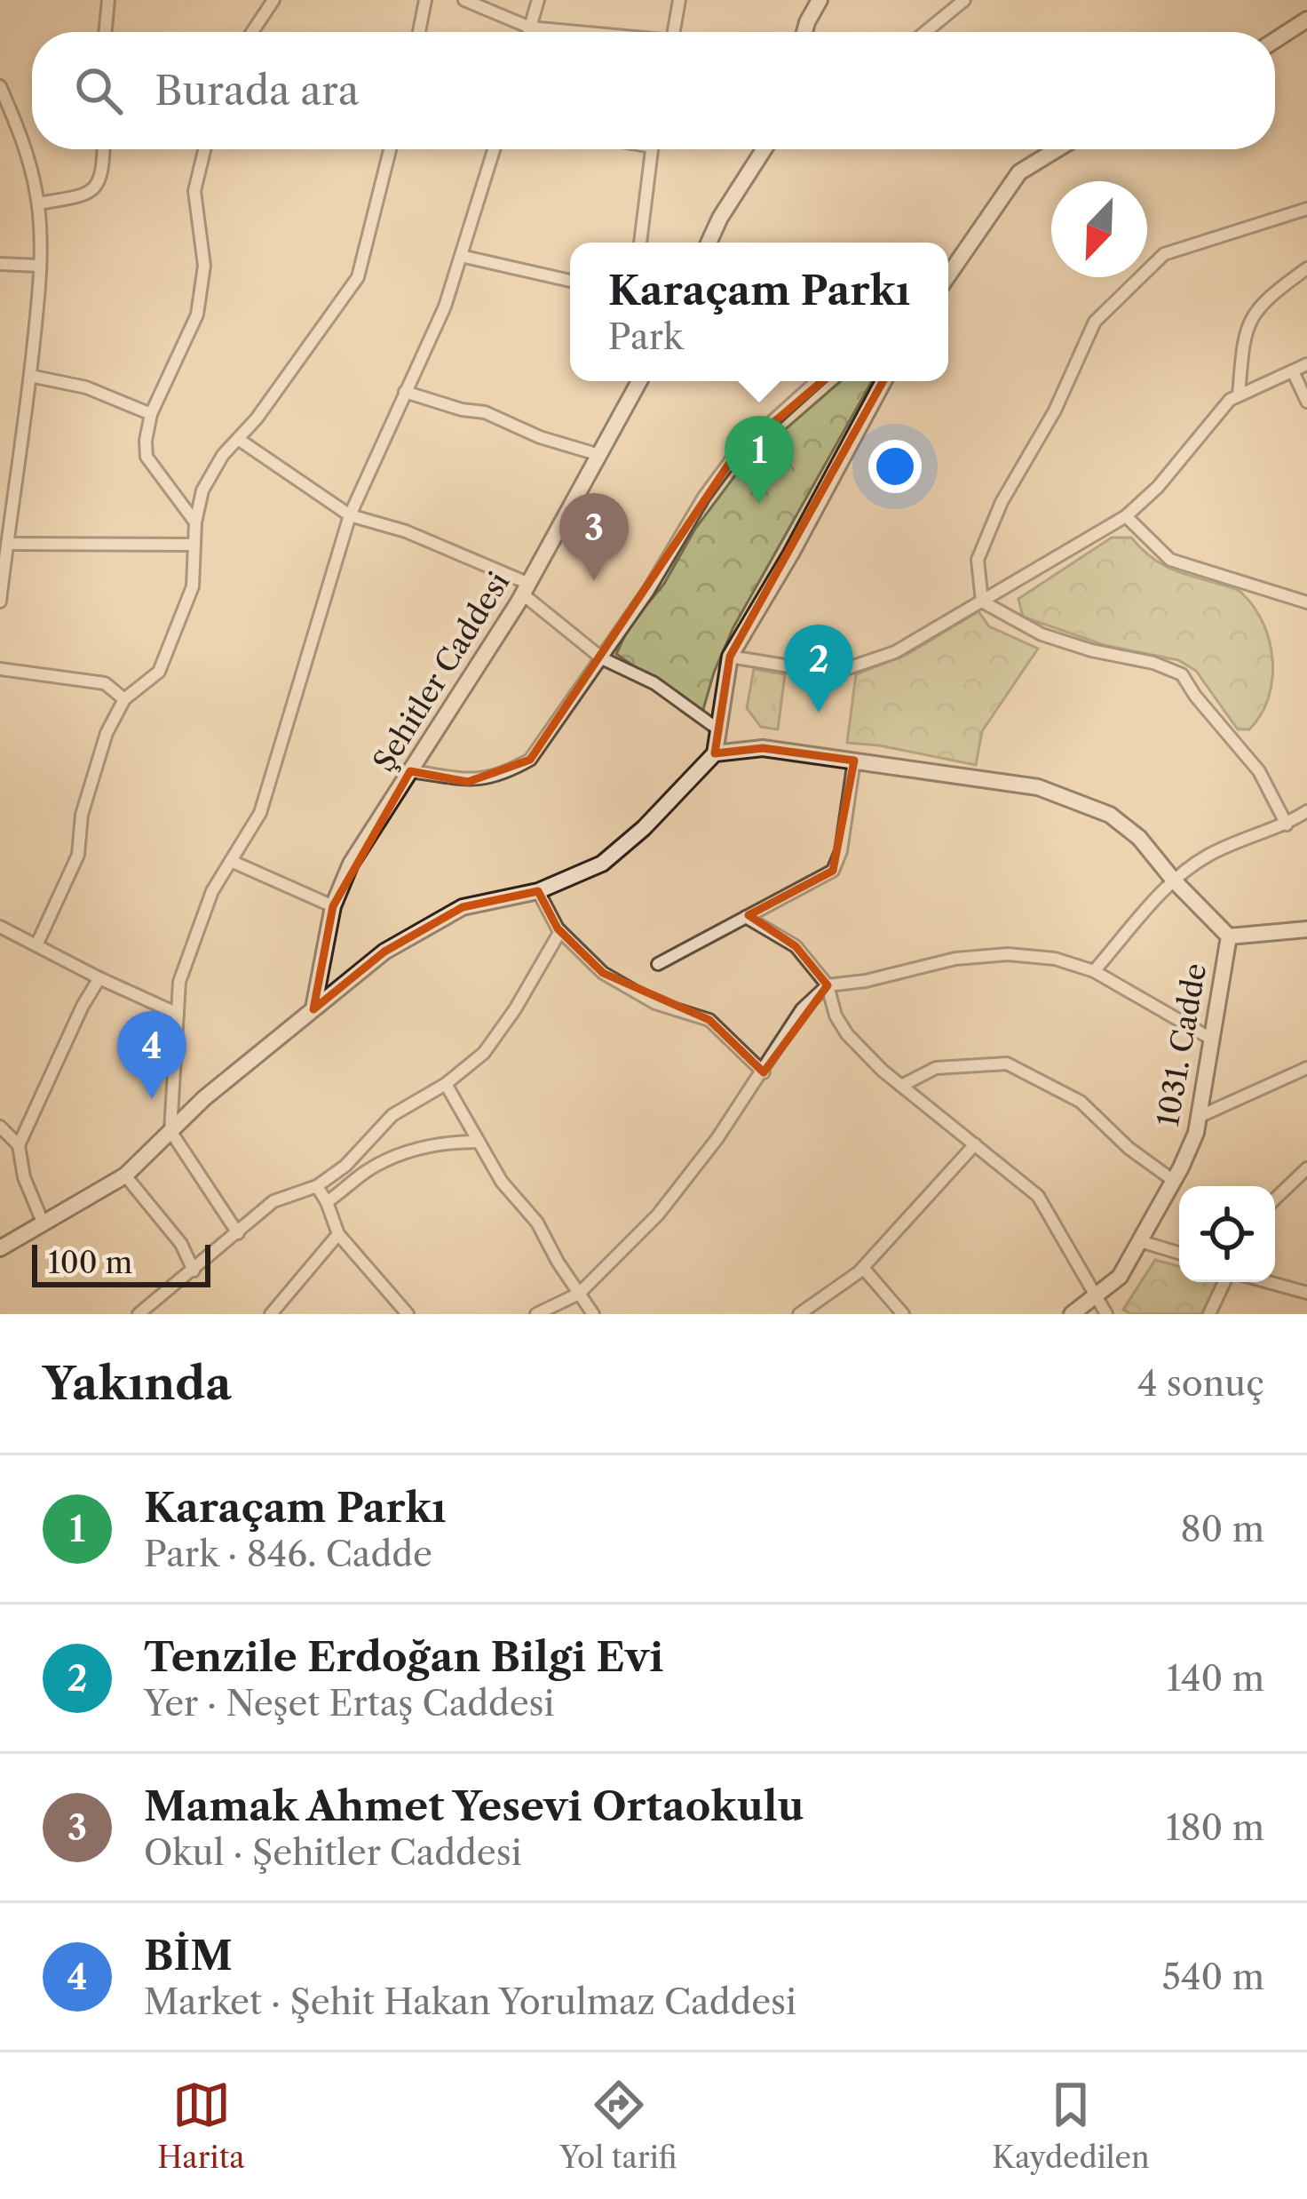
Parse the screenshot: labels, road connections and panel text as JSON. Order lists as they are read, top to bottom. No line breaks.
{"streets":{"street":["Şehitler Caddesi","1031. Cadde"]},"scale_bar":"100 m","north":"bottom left","page":{"search":"Burada ara","popup":["Karaçam Parkı","Park"],"pins":["1","3","2","4"],"scale":"100 m","heading":["Yakında","4 sonuç"],"list":[{"mark":"1","name":"Karaçam Parkı","note":"Park · 846. Cadde","value":"80 m"},{"mark":"2","name":"Tenzile Erdoğan Bilgi Evi","note":"Yer · Neşet Ertaş Caddesi","value":"140 m"},{"mark":"3","name":"Mamak Ahmet Yesevi Ortaokulu","note":"Okul · Şehitler Caddesi","value":"180 m"},{"mark":"4","name":"BİM","note":"Market · Şehit Hakan Yorulmaz Caddesi","value":"540 m"}],"nav":["Harita","Yol tarifi","Kaydedilen"]}}
